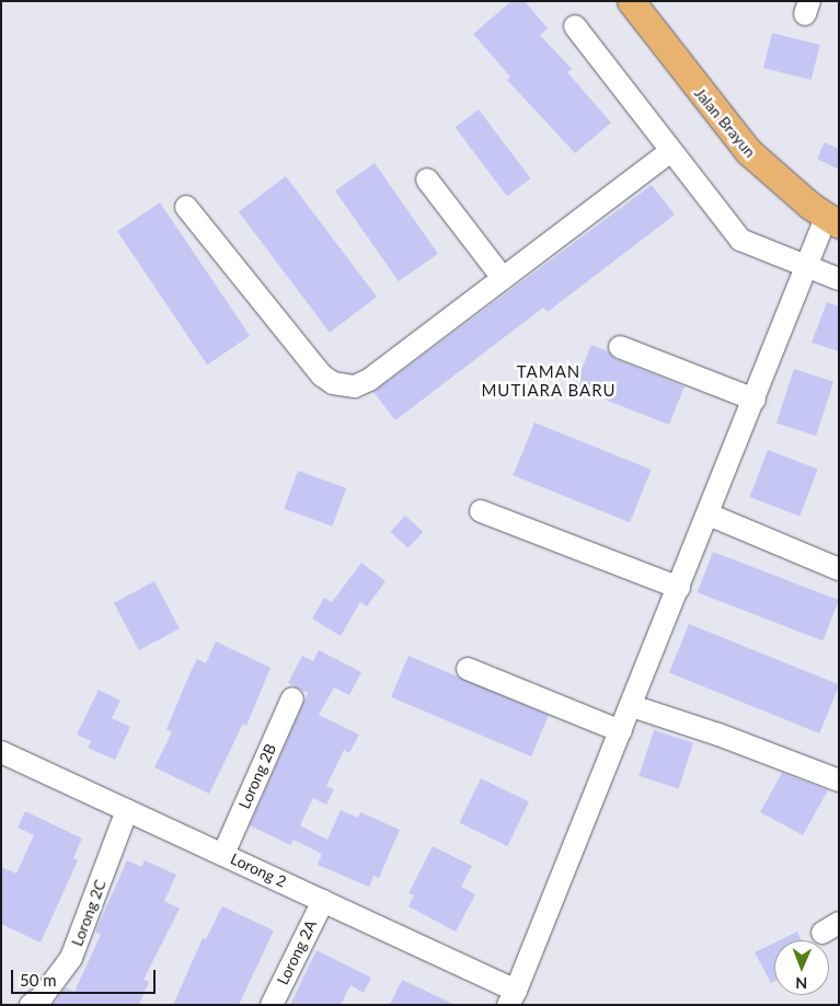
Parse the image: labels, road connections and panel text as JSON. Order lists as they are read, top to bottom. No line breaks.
{"streets":{"main road":["Jalan Brayun"],"street":["Lorong 2B","Lorong 2","Lorong 2C","Lorong 2A"]},"crossings":[["Jalan Brayun","Lorong 2"],["Lorong 2B","Lorong 2"],["Lorong 2","Lorong 2C"],["Lorong 2","Lorong 2A"]],"districts":["TAMAN MUTIARA BARU"],"scale_bar":"50 m","north":"bottom"}
